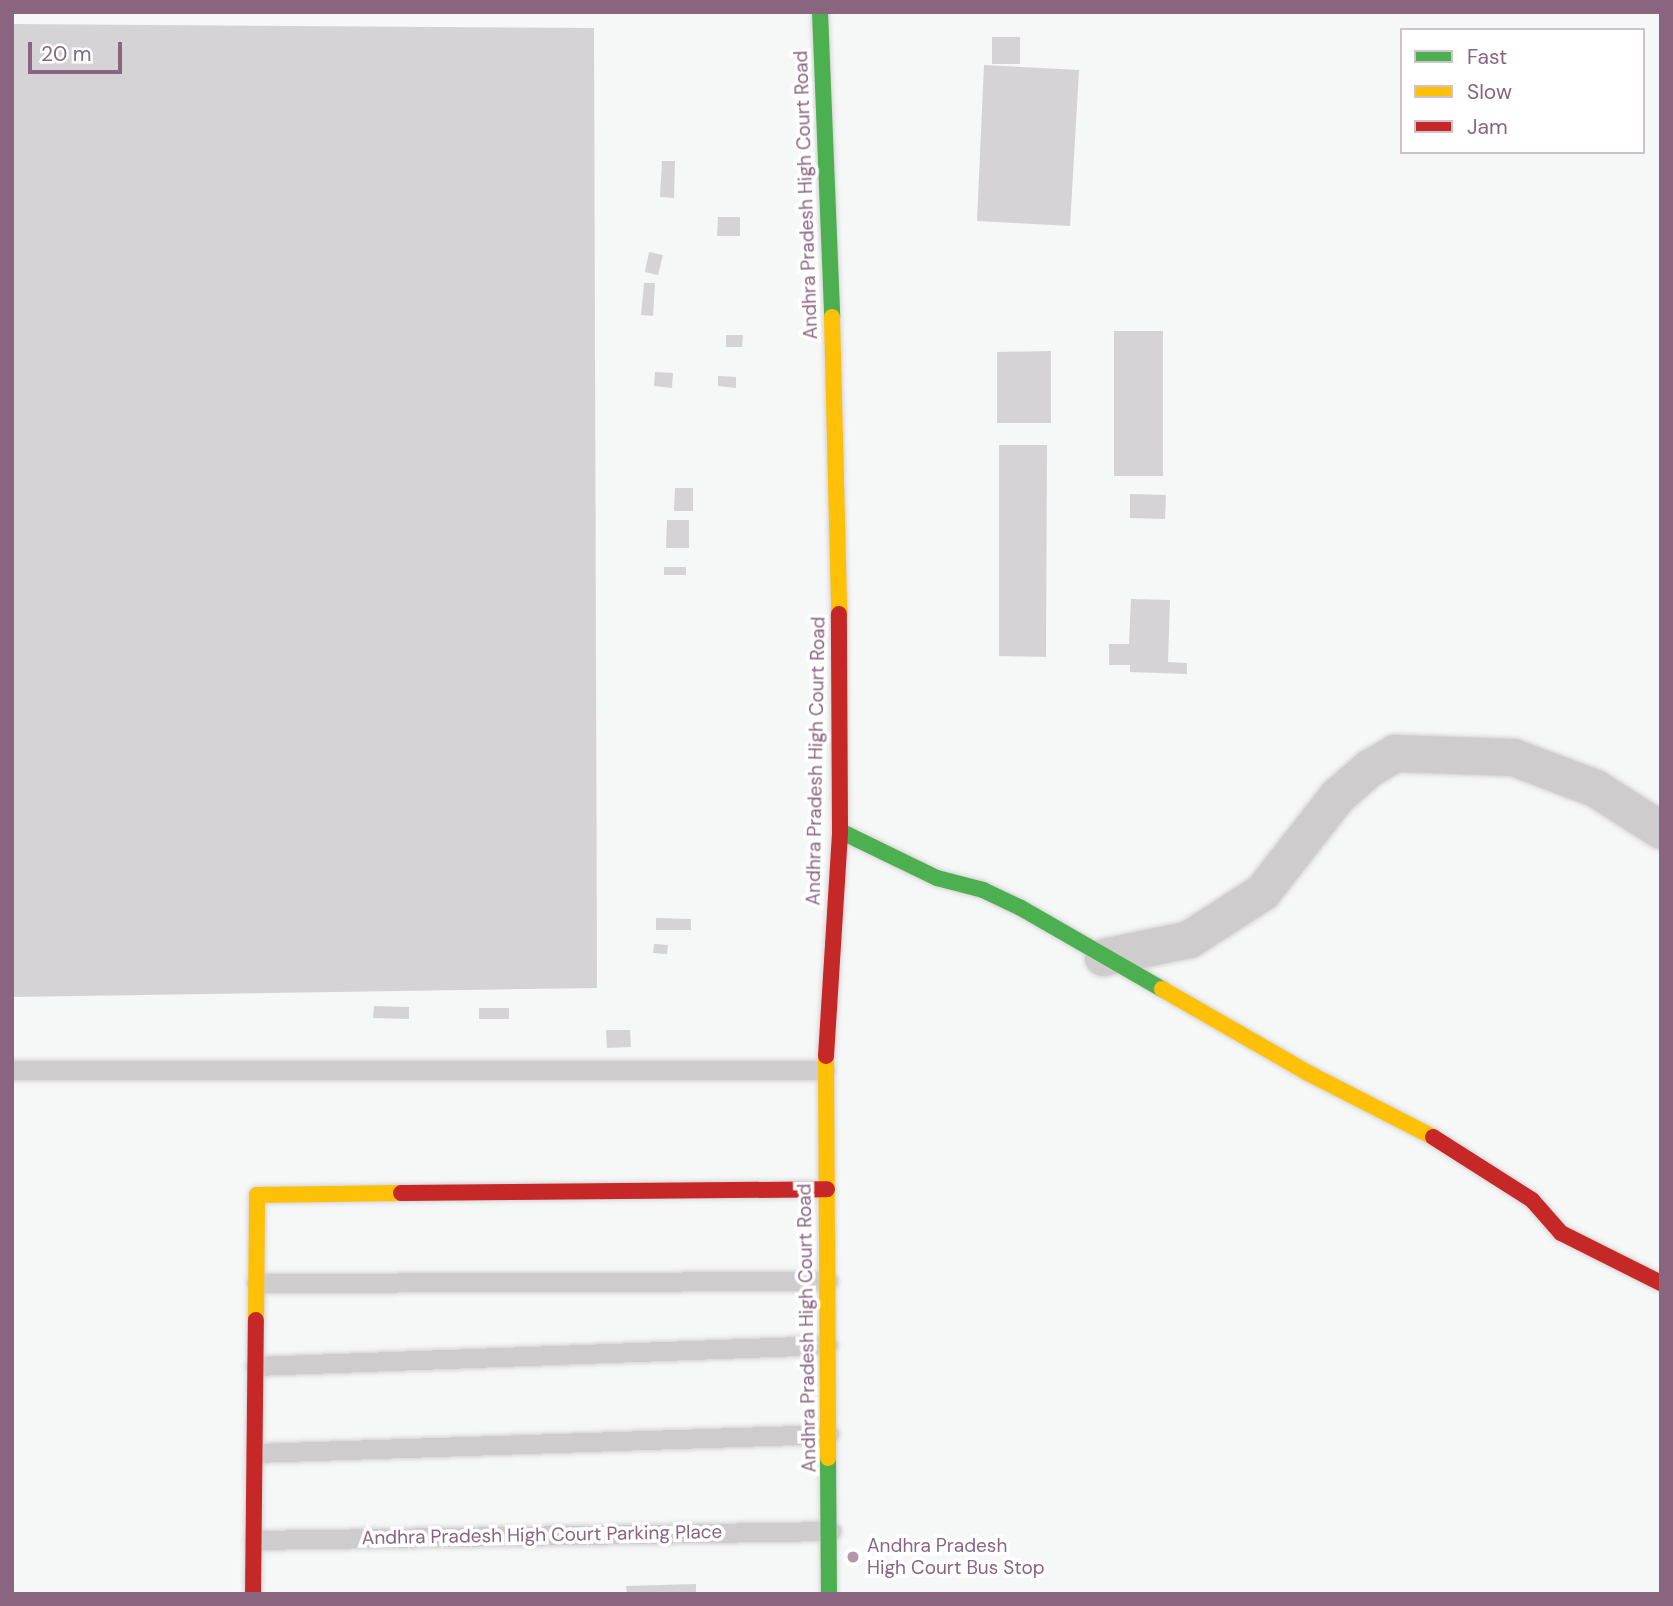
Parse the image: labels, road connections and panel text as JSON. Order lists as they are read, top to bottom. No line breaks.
{"streets":{"street":["Andhra Pradesh High Court Road"],"lane":["Andhra Pradesh High Court Parking Place"]},"crossings":[["Andhra Pradesh High Court Road","Andhra Pradesh High Court Parking Place"]],"places":["Andhra Pradesh High Court Bus Stop"],"legend":["Fast","Slow","Jam"],"scale_bar":"20 m"}
